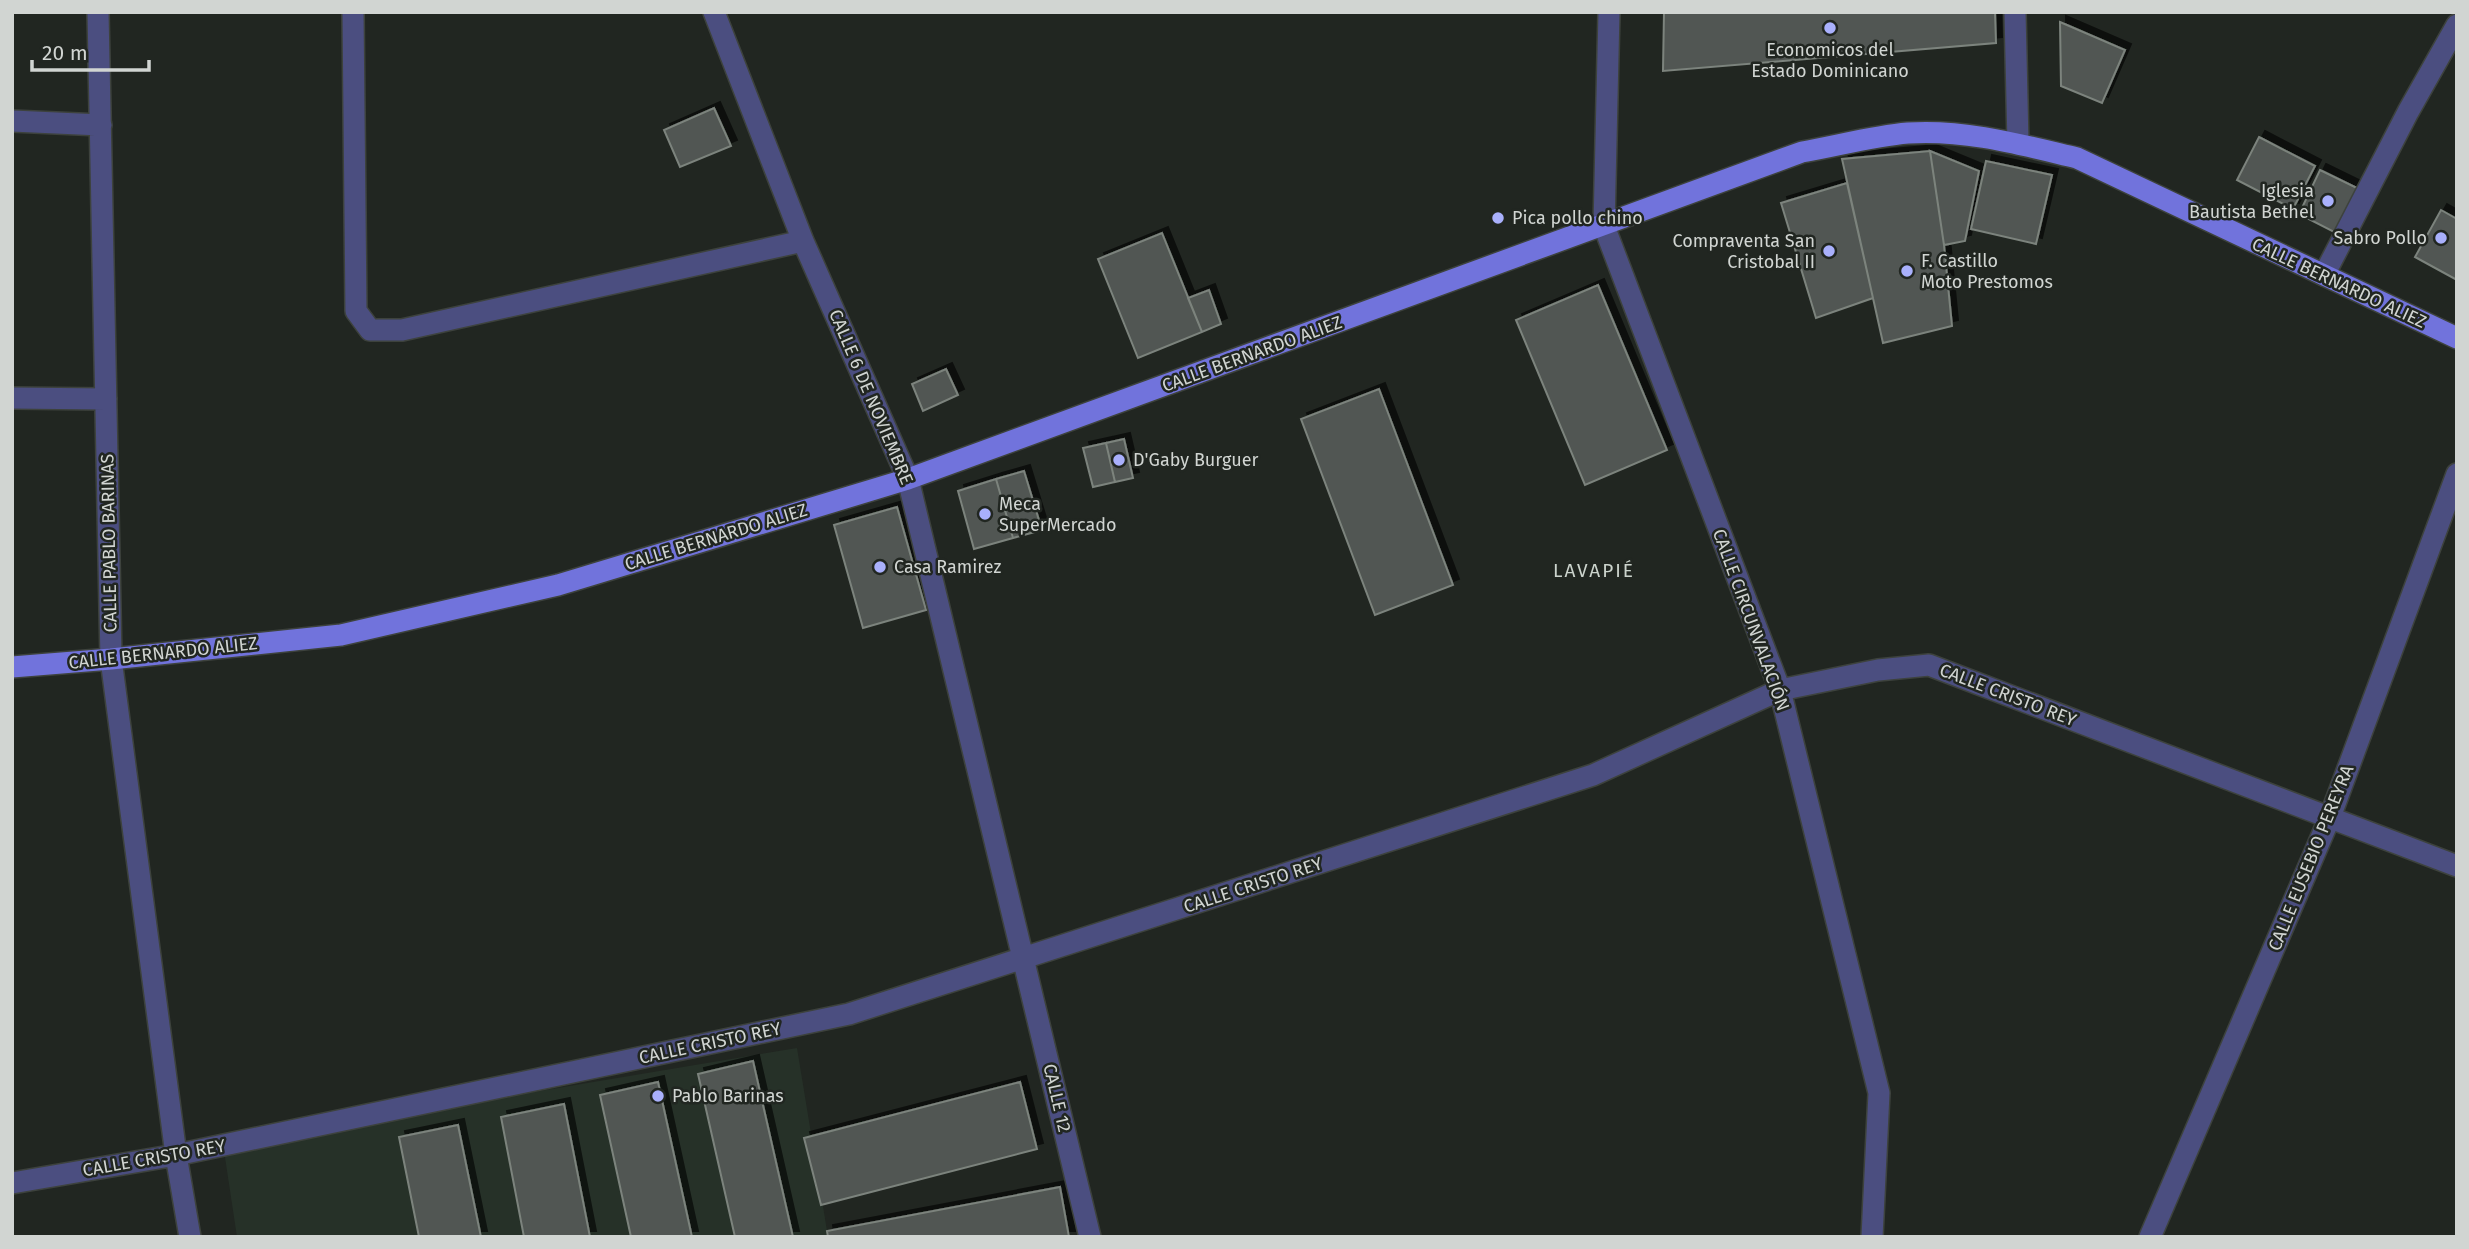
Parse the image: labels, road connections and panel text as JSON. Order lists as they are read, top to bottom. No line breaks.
{"streets":{"main road":["CALLE BERNARDO ALIEZ"],"street":["CALLE 6 DE NOVIEMBRE","CALLE PABLO BARINAS","CALLE CIRCUNVALACIÓN","CALLE CRISTO REY","CALLE EUSEBIO PEREYRA","CALLE 12"]},"crossings":[["CALLE BERNARDO ALIEZ","CALLE 6 DE NOVIEMBRE"],["CALLE BERNARDO ALIEZ","CALLE PABLO BARINAS"],["CALLE BERNARDO ALIEZ","CALLE CIRCUNVALACIÓN"],["CALLE 6 DE NOVIEMBRE","CALLE CRISTO REY"],["CALLE 6 DE NOVIEMBRE","CALLE 12"],["CALLE PABLO BARINAS","CALLE CRISTO REY"],["CALLE CIRCUNVALACIÓN","CALLE CRISTO REY"],["CALLE CRISTO REY","CALLE EUSEBIO PEREYRA"],["CALLE CRISTO REY","CALLE 12"]],"districts":["LAVAPIÉ"],"places":["Economicos del Estado Dominicano","Iglesia Bautista Bethel","Pica pollo chino","Sabro Pollo","Compraventa San Cristobal II","F. Castillo Moto Prestomos","D'Gaby Burguer","Meca SuperMercado","Casa Ramirez","Pablo Barinas"],"scale_bar":"20 m"}
